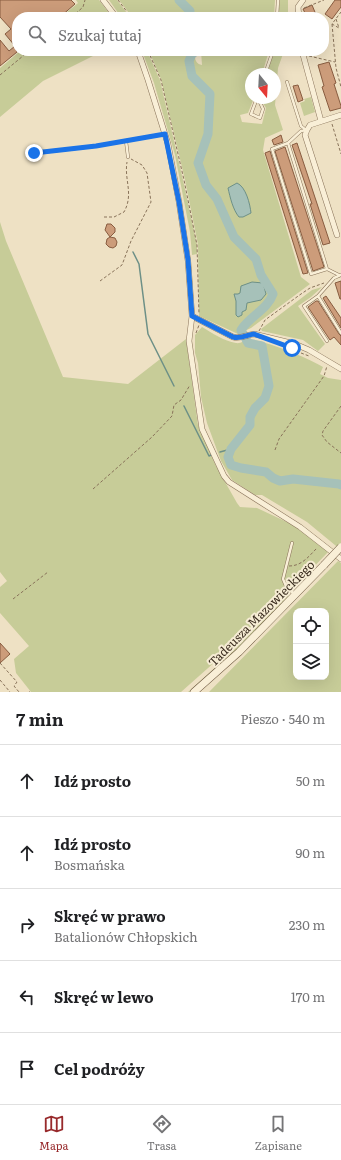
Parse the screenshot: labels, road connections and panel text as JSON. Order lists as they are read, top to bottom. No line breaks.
{"streets":{"main road":["Tadeusza Mazowieckiego"]},"north":"bottom","page":{"search":"Szukaj tutaj","heading":["7 min","Pieszo · 540 m"],"list":[["Idź prosto","50 m"],["Idź prosto","Bosmańska","90 m"],["Skręć w prawo","Batalionów Chłopskich","230 m"],["Skręć w lewo","170 m"],"Cel podróży"],"nav":["Mapa","Trasa","Zapisane"]}}
